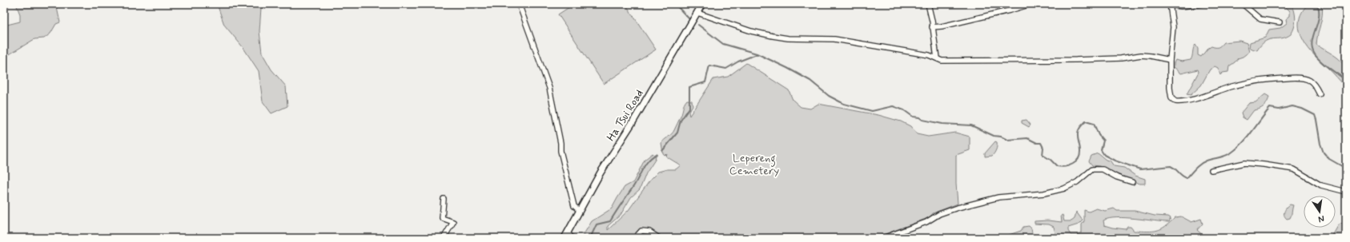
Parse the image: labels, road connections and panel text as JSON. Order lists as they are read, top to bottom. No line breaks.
{"streets":{"street":["Ha Tsui Road"]},"parks":["Lepereng Cemetery"],"north":"bottom"}
